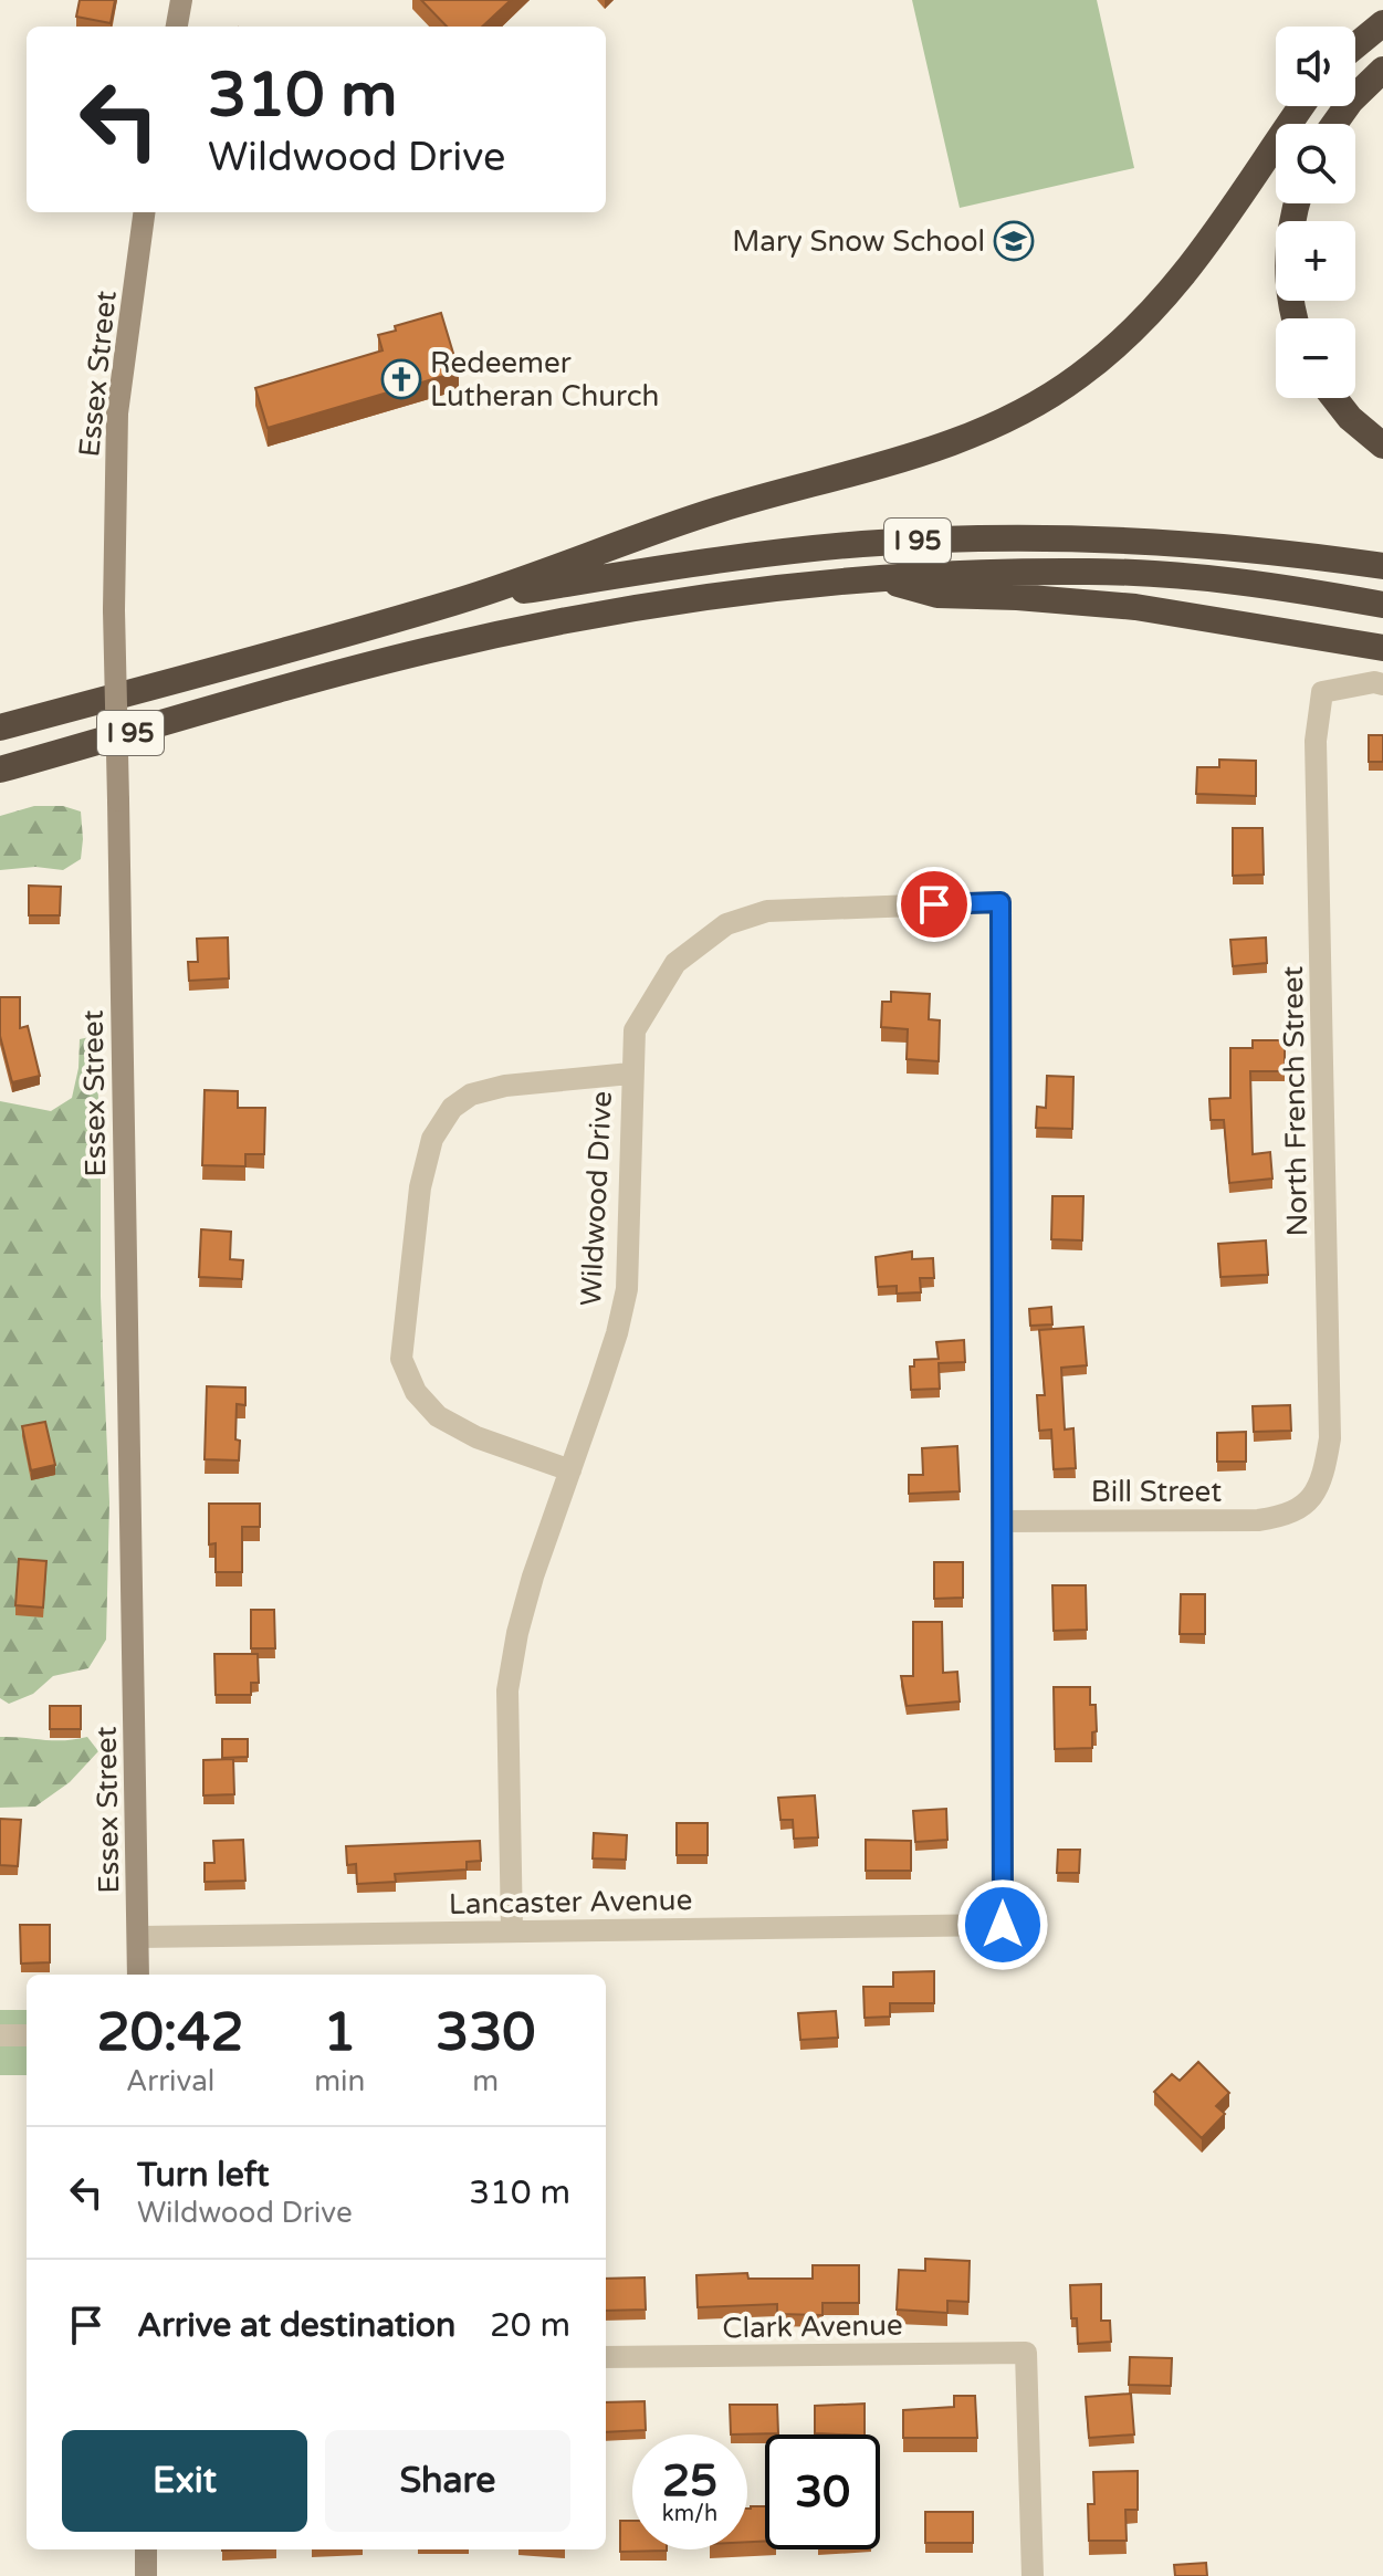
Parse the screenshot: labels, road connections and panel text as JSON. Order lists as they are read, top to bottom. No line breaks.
{"streets":{"highway":["I 95"],"street":["Essex Street","North French Street","Wildwood Drive","Bill Street","Lancaster Avenue","Clark Avenue"]},"crossings":[["Essex Street","Lancaster Avenue"],["North French Street","Bill Street"],["Wildwood Drive","Bill Street"],["Wildwood Drive","Lancaster Avenue"],["Bill Street","Lancaster Avenue"]],"places":{"school or university":["Mary Snow School"],"church":["Redeemer Lutheran Church"]},"page":{"map_buttons":["+","−"],"turn":["310 m","Wildwood Drive"],"eta":["20:42","Arrival","1","min","330","m"],"list":[{"name":"Turn left","note":"Wildwood Drive","value":"310 m"},{"name":"Arrive at destination","value":"20 m"}],"buttons":["Exit","Share"],"speed":"25 km/h","limit":"30"}}
